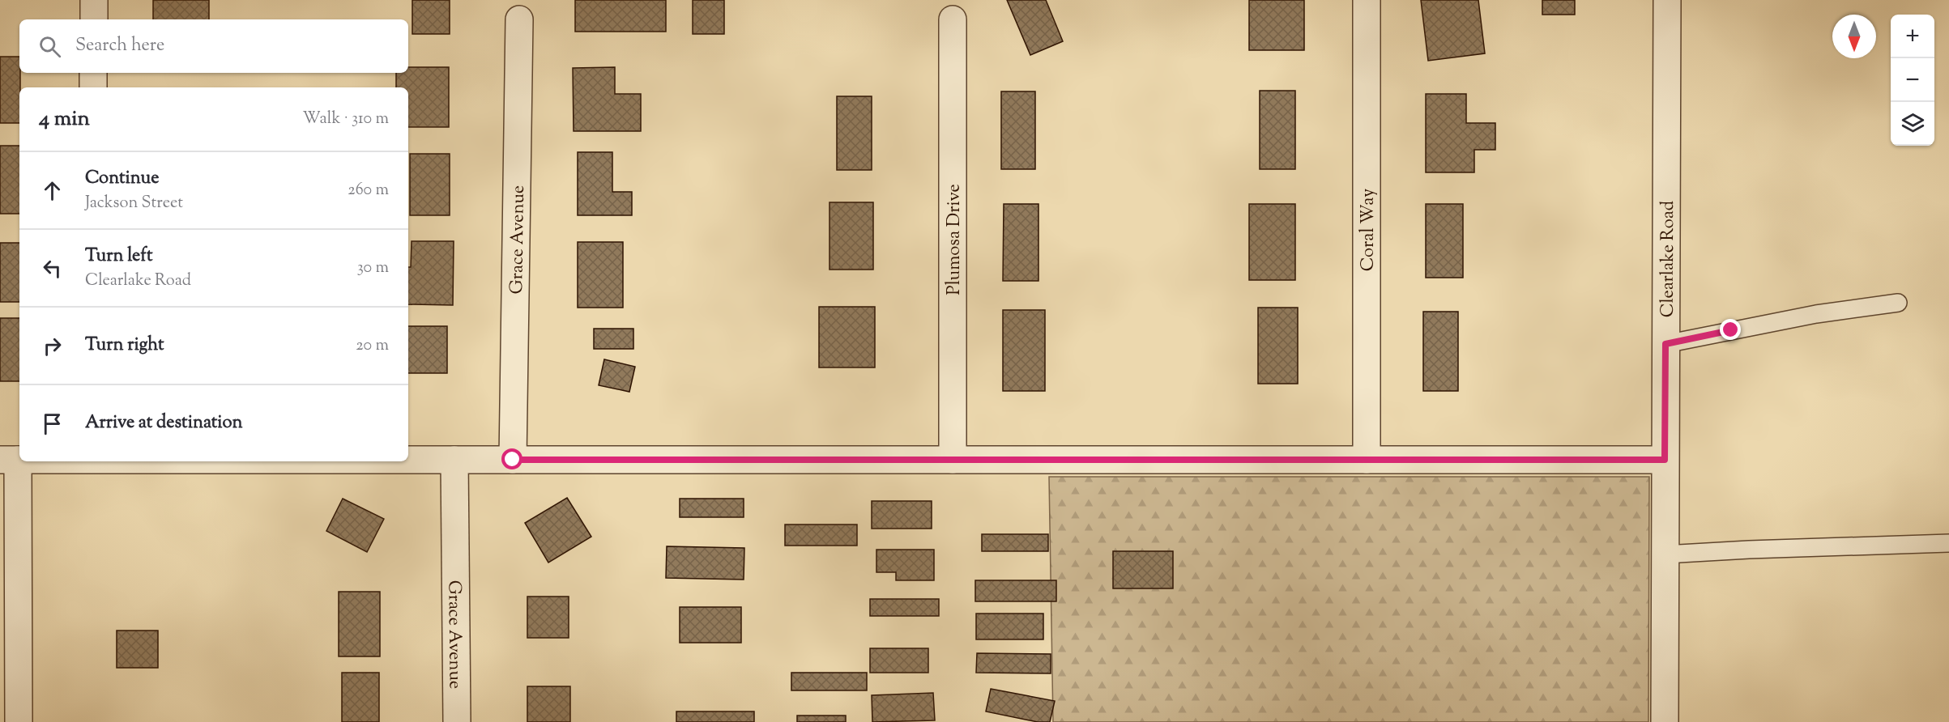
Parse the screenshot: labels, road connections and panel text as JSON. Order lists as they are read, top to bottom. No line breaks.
{"streets":{"street":["Coral Way","Grace Avenue","Plumosa Drive","Clearlake Road"]},"north":"bottom","page":{"map_buttons":["+","−"],"search":"Search here","heading":["4 min","Walk · 310 m"],"list":[["Continue","Jackson Street","260 m"],["Turn left","Clearlake Road","30 m"],["Turn right","20 m"],"Arrive at destination"]}}
